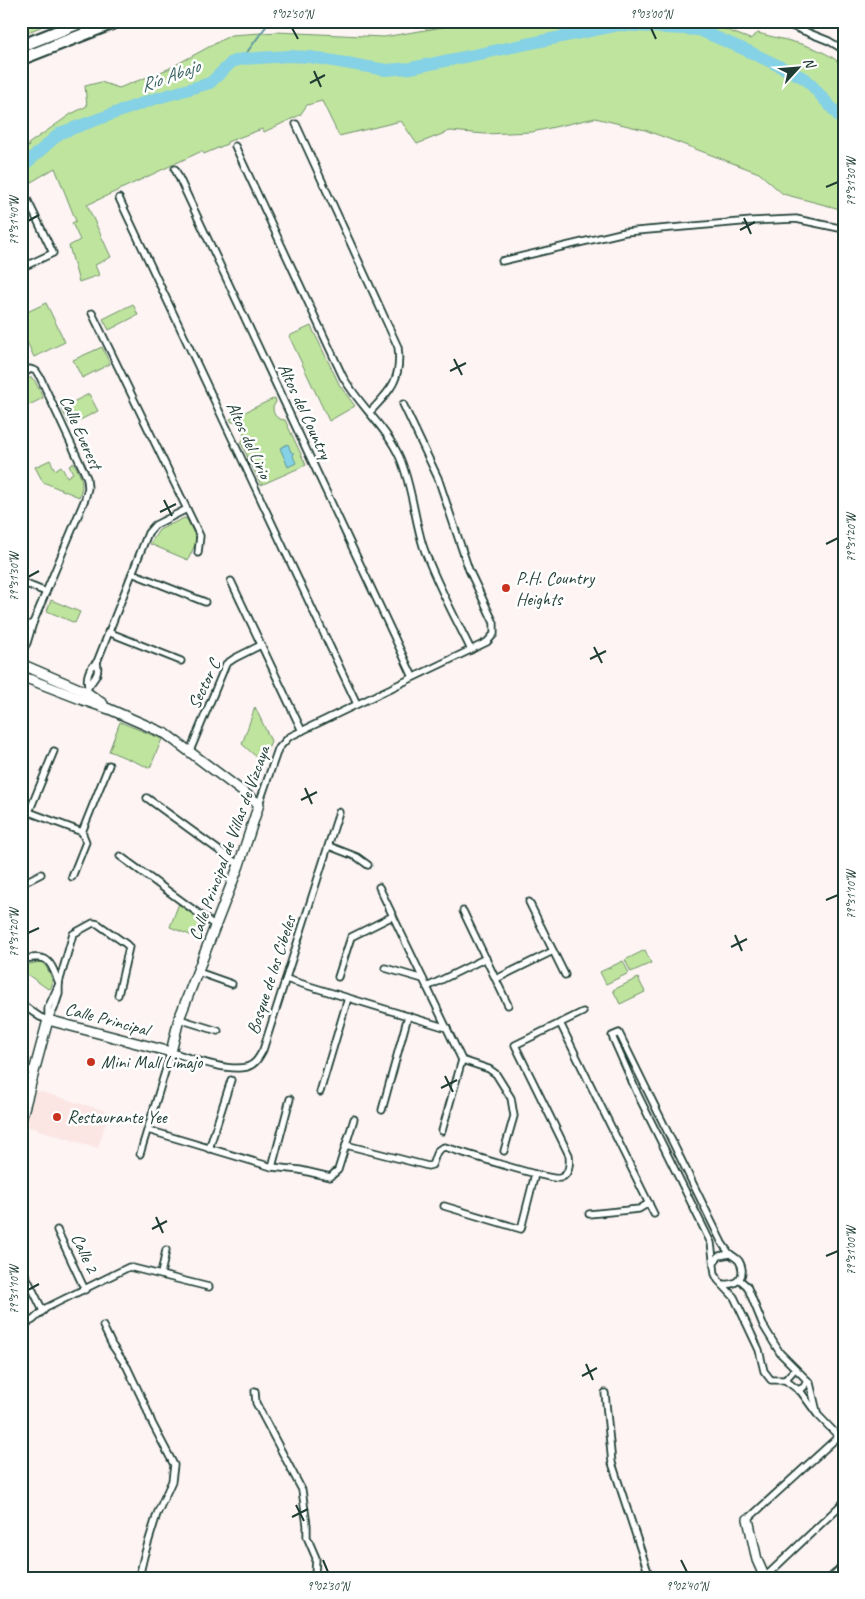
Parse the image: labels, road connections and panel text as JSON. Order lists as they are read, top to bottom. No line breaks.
{"streets":{"street":["Altos del Country","Calle Everest","Altos del Lirio","Sector C","Calle Principal de Villas de Vizcaya","Bosque de los Cibeles","Calle Principal","Calle 2"]},"crossings":[["Altos del Country","Calle Principal de Villas de Vizcaya"],["Altos del Lirio","Calle Principal de Villas de Vizcaya"],["Calle Principal de Villas de Vizcaya","Bosque de los Cibeles"],["Calle Principal de Villas de Vizcaya","Calle Principal"],["Bosque de los Cibeles","Calle Principal"]],"water":["Río Abajo"],"places":["P.H. Country Heights","Mini Mall Limajo","Restaurante Yee"],"north":"top right","coordinates":["9°02'50\"N","9°03'00\"N","79°31'30\"W","79°31'40\"W","79°31'20\"W","79°31'10\"W","79°31'00\"W","9°02'30\"N","9°02'40\"N"]}
